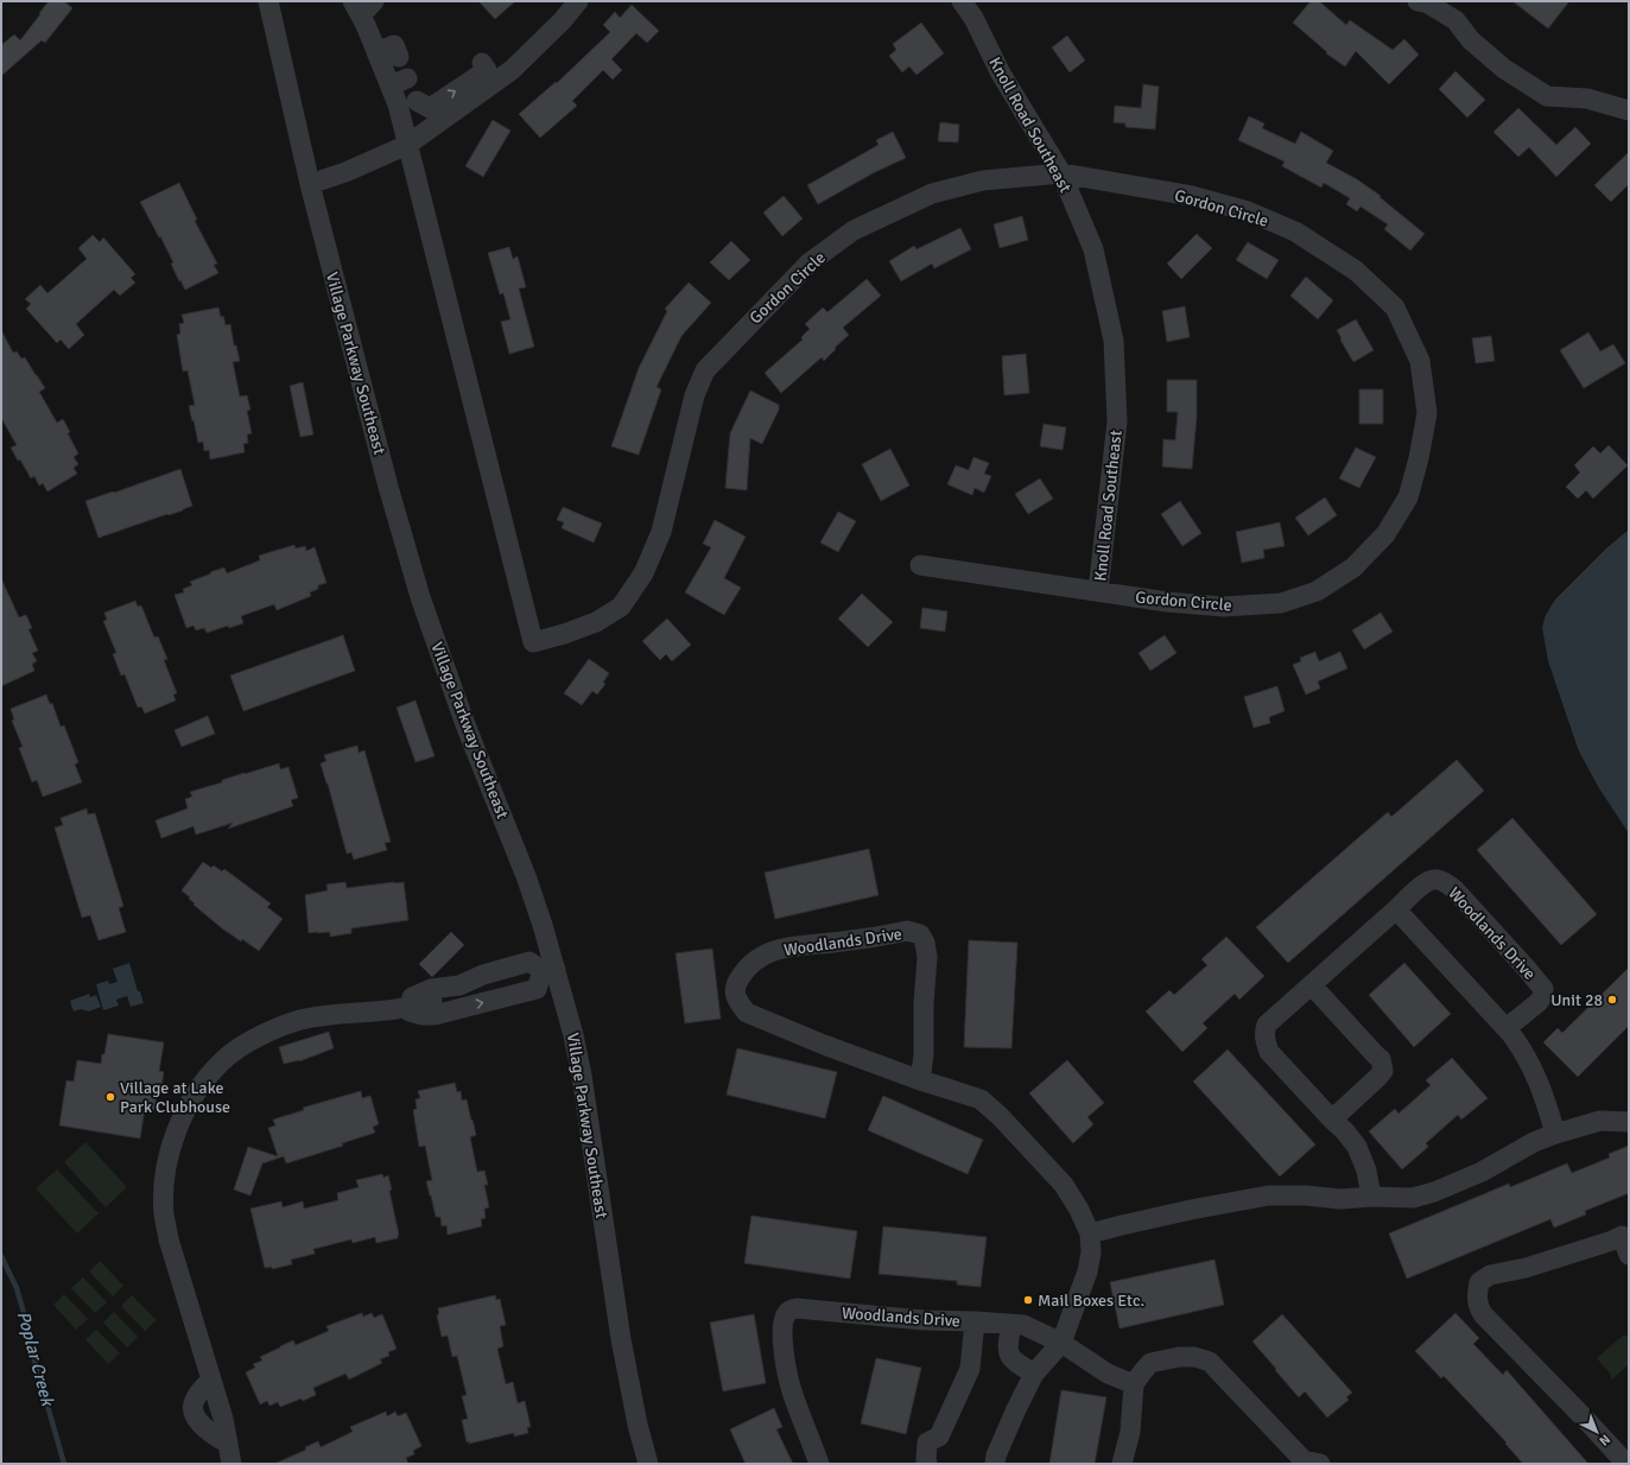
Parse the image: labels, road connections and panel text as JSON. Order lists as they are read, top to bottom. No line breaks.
{"streets":{"street":["Knoll Road Southeast","Gordon Circle","Village Parkway Southeast","Woodlands Drive"]},"crossings":[["Knoll Road Southeast","Gordon Circle"]],"water":["Poplar Creek"],"places":["Unit 28","Village at Lake Park Clubhouse","Mail Boxes Etc."],"north":"bottom right"}
